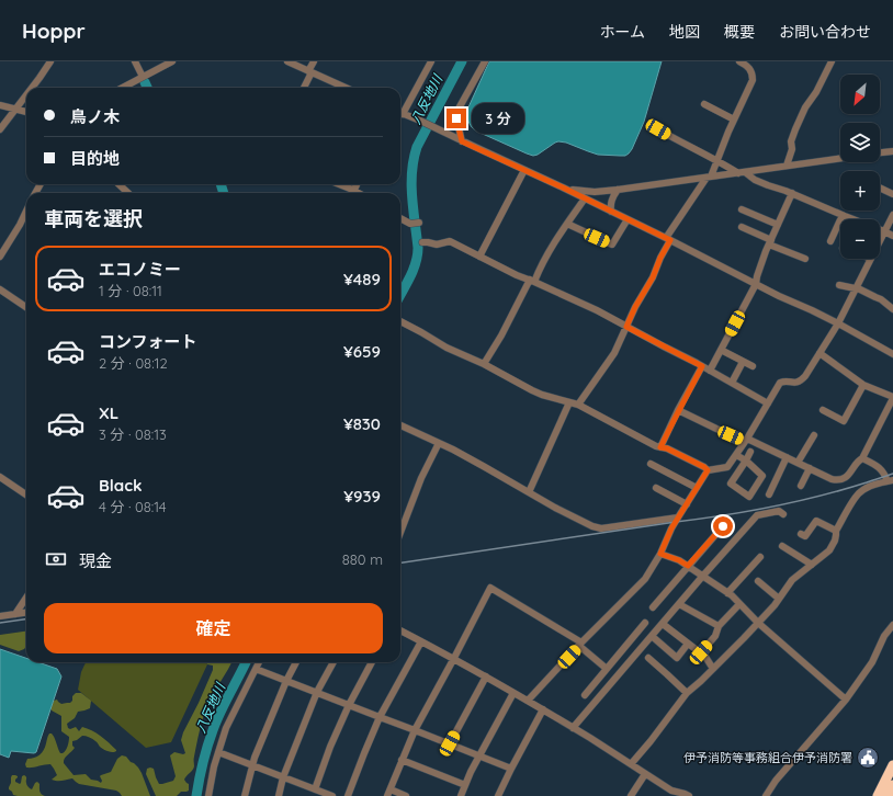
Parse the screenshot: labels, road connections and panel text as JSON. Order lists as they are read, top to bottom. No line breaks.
{"water":["八反地川"],"places":{"public building":["伊予消防等事務組合伊予消防署"]},"north":"bottom left","page":{"header":"Hoppr","nav":["ホーム","地図","概要","お問い合わせ"],"map_buttons":["+","−"],"banner":["鳥ノ木","目的地"],"bubble":"3 分","heading":"車両を選択","list":[{"name":"エコノミー","note":"1 分 · 08:11","value":"¥489"},{"name":"コンフォート","note":"2 分 · 08:12","value":"¥659"},{"name":"XL","note":"3 分 · 08:13","value":"¥830"},{"name":"Black","note":"4 分 · 08:14","value":"¥939"}],"pay":["現金","880 m"],"buttons":"確定"}}
